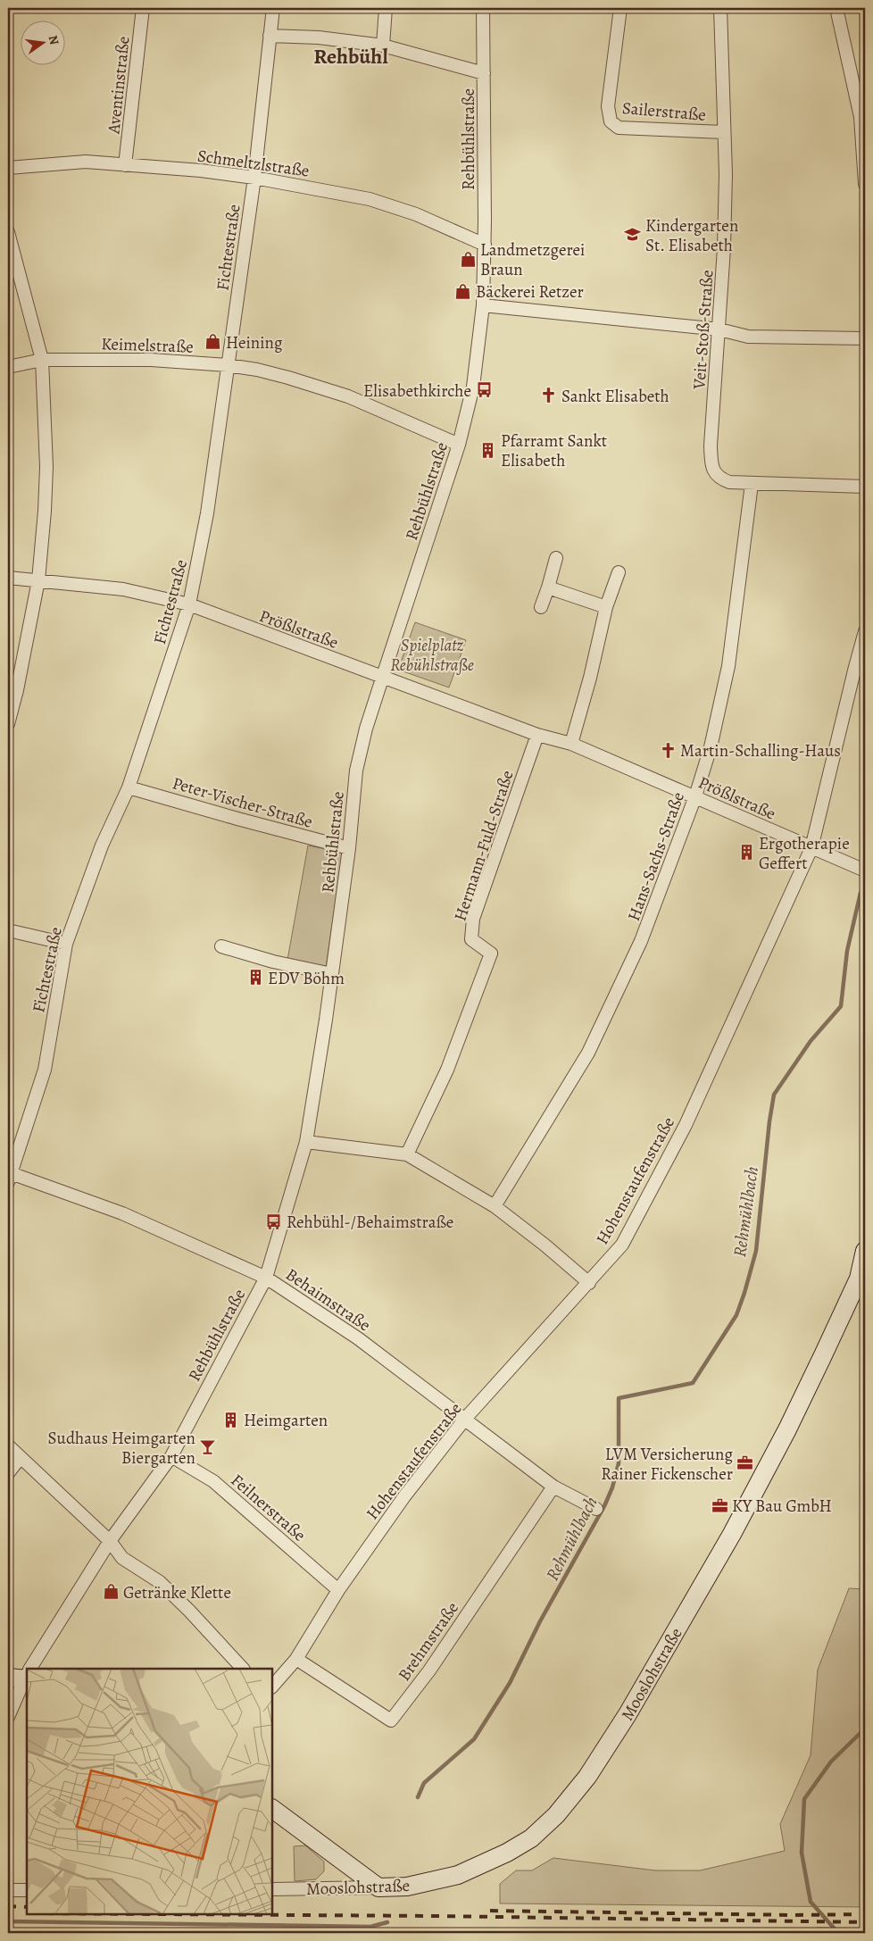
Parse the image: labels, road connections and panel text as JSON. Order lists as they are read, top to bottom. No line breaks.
{"streets":{"street":["Aventinstraße","Sailerstraße","Rehbühlstraße","Schmeltzlstraße","Fichtestraße","Veit-Stoß-Straße","Keimelstraße","Prößlstraße","Peter-Vischer-Straße","Hermann-Fuld-Straße","Hans-Sachs-Straße","Hohenstaufenstraße","Behaimstraße","Feilnerstraße","Brehmstraße","Mooslohstraße"]},"crossings":[["Aventinstraße","Schmeltzlstraße"],["Sailerstraße","Veit-Stoß-Straße"],["Rehbühlstraße","Schmeltzlstraße"],["Rehbühlstraße","Keimelstraße"],["Rehbühlstraße","Prößlstraße"],["Rehbühlstraße","Peter-Vischer-Straße"],["Rehbühlstraße","Behaimstraße"],["Rehbühlstraße","Feilnerstraße"],["Schmeltzlstraße","Fichtestraße"],["Fichtestraße","Keimelstraße"],["Fichtestraße","Prößlstraße"],["Fichtestraße","Peter-Vischer-Straße"],["Fichtestraße","Behaimstraße"],["Veit-Stoß-Straße","Hans-Sachs-Straße"],["Prößlstraße","Hermann-Fuld-Straße"],["Prößlstraße","Hans-Sachs-Straße"],["Prößlstraße","Hohenstaufenstraße"],["Hohenstaufenstraße","Behaimstraße"],["Hohenstaufenstraße","Feilnerstraße"],["Hohenstaufenstraße","Brehmstraße"],["Behaimstraße","Brehmstraße"]],"districts":["Rehbühl"],"water":["Rehmühlbach"],"parks":["Spielplatz Rebühlstraße"],"places":{"school or university":["Kindergarten St. Elisabeth"],"shop":["Landmetzgerei Braun","Bäckerei Retzer","Heining","Getränke Klette"],"bus stop":["Elisabethkirche","Rehbühl-/Behaimstraße"],"church":["Sankt Elisabeth","Martin-Schalling-Haus"],"building":["Pfarramt Sankt Elisabeth","Ergotherapie Geffert","EDV Böhm","Heimgarten"],"bar":["Sudhaus Heimgarten Biergarten"],"office":["LVM Versicherung Rainer Fickenscher","KY Bau GmbH"]},"north":"right"}
